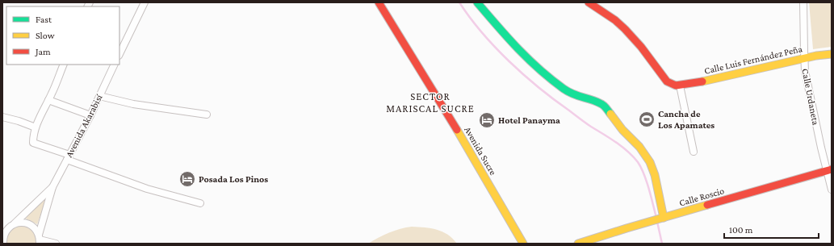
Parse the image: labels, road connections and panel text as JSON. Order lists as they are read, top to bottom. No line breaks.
{"streets":{"street":["Calle Luis Fernández Peña","Calle Urdaneta","Avenida Akarabisí","Avenida Sucre","Calle Roscio"]},"crossings":[["Calle Luis Fernández Peña","Calle Urdaneta"],["Calle Urdaneta","Calle Roscio"]],"districts":["SECTOR MARISCAL SUCRE"],"places":{"sports":["Cancha de Los Apamates"],"hotel":["Hotel Panayma","Posada Los Pinos"]},"legend":["Fast","Slow","Jam"],"scale_bar":"100 m"}
